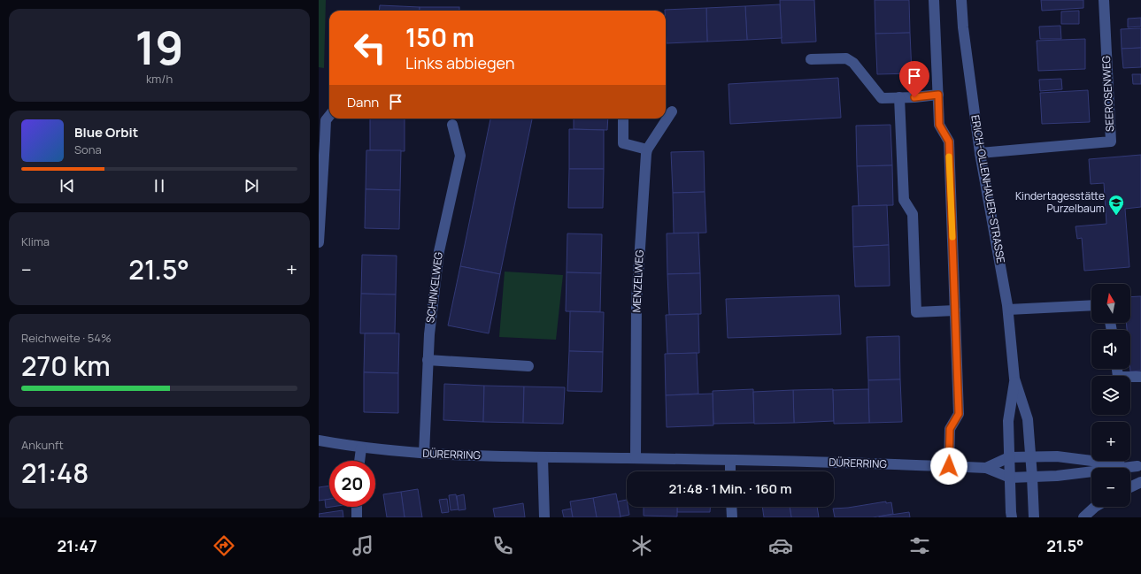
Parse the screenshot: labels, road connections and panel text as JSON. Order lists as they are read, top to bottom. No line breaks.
{"streets":{"street":["SEEROSENWEG","ERICH-OLLENHAUER-STRASSE","MENZELWEG","SCHINKELWEG","DÜRERRING"]},"crossings":[["SEEROSENWEG","ERICH-OLLENHAUER-STRASSE"],["ERICH-OLLENHAUER-STRASSE","DÜRERRING"],["MENZELWEG","DÜRERRING"],["SCHINKELWEG","DÜRERRING"]],"places":{"school or university":["Kindertagesstätte Purzelbaum"]},"north":"top","page":{"tile":[["19","km/h"],"Klima",["Reichweite · 54%","270 km"],["Ankunft","21:48"]],"turn":["150 m","Links abbiegen"],"then":"Dann","song":["Blue Orbit","Sona"],"heat":["−","21.5°","+"],"map_buttons":["+","−"],"limit":"20","trip":"21:48 · 1 Min. · 160 m","tabs":["21:47","21.5°"]}}
